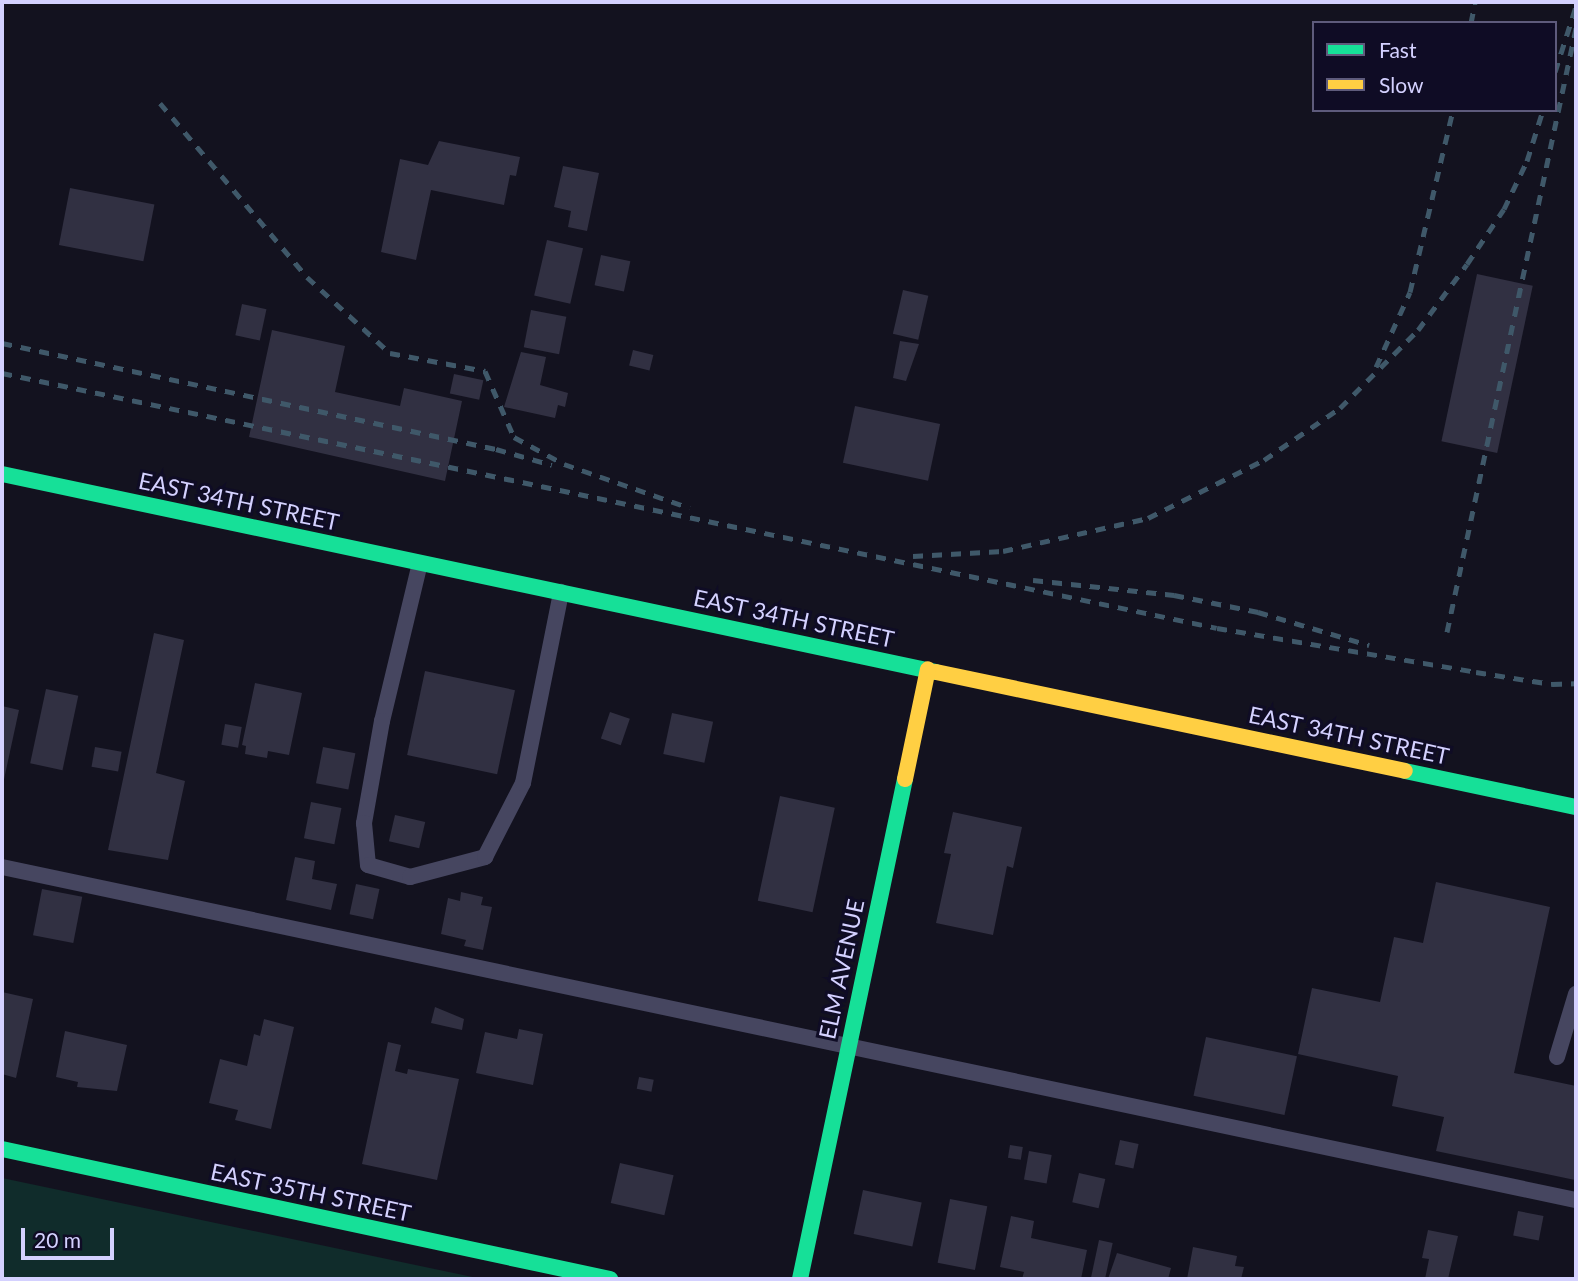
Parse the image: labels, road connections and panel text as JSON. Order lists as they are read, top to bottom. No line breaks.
{"streets":{"main road":["EAST 34TH STREET","ELM AVENUE","EAST 35TH STREET"]},"crossings":[["EAST 34TH STREET","ELM AVENUE"]],"legend":["Fast","Slow"],"scale_bar":"20 m"}
